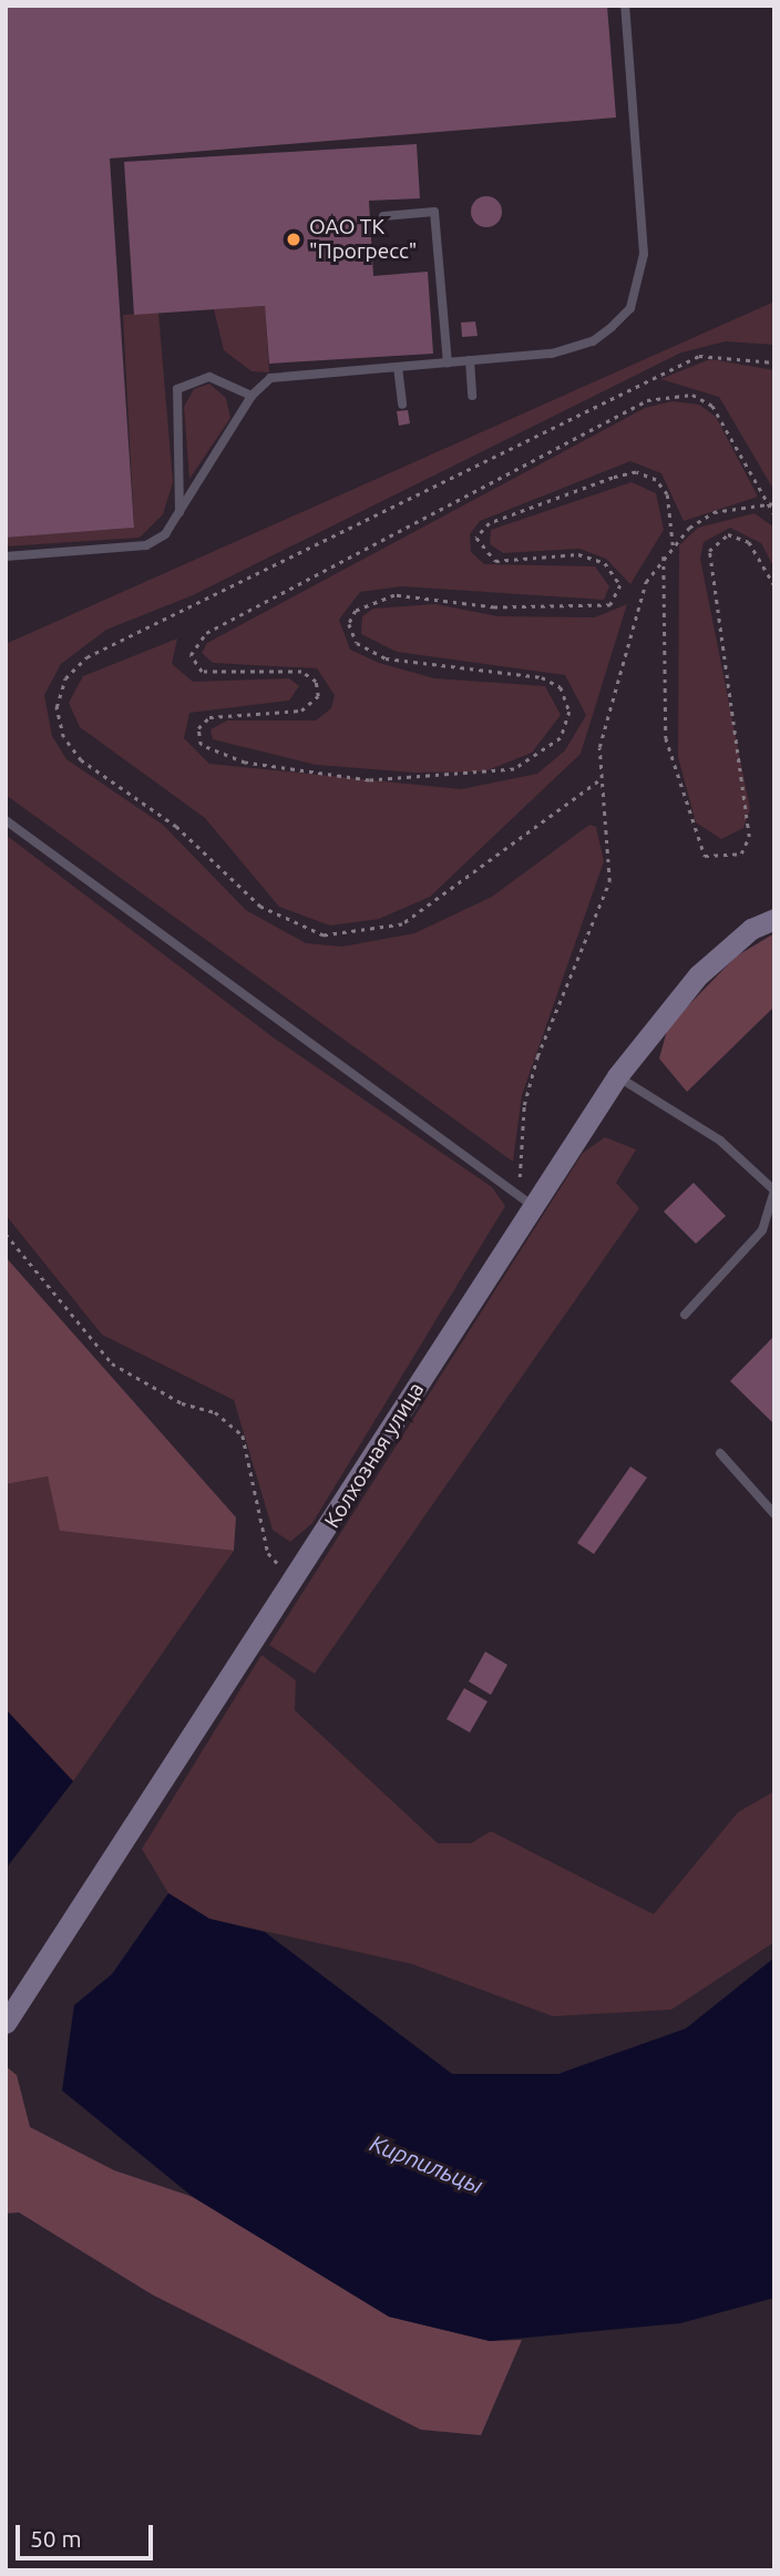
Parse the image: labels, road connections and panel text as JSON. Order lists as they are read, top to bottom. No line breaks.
{"streets":{"main road":["Колхозная улица"]},"water":["Кирпильцы"],"places":["ОАО ТК \"Прогресс\""],"scale_bar":"50 m"}
